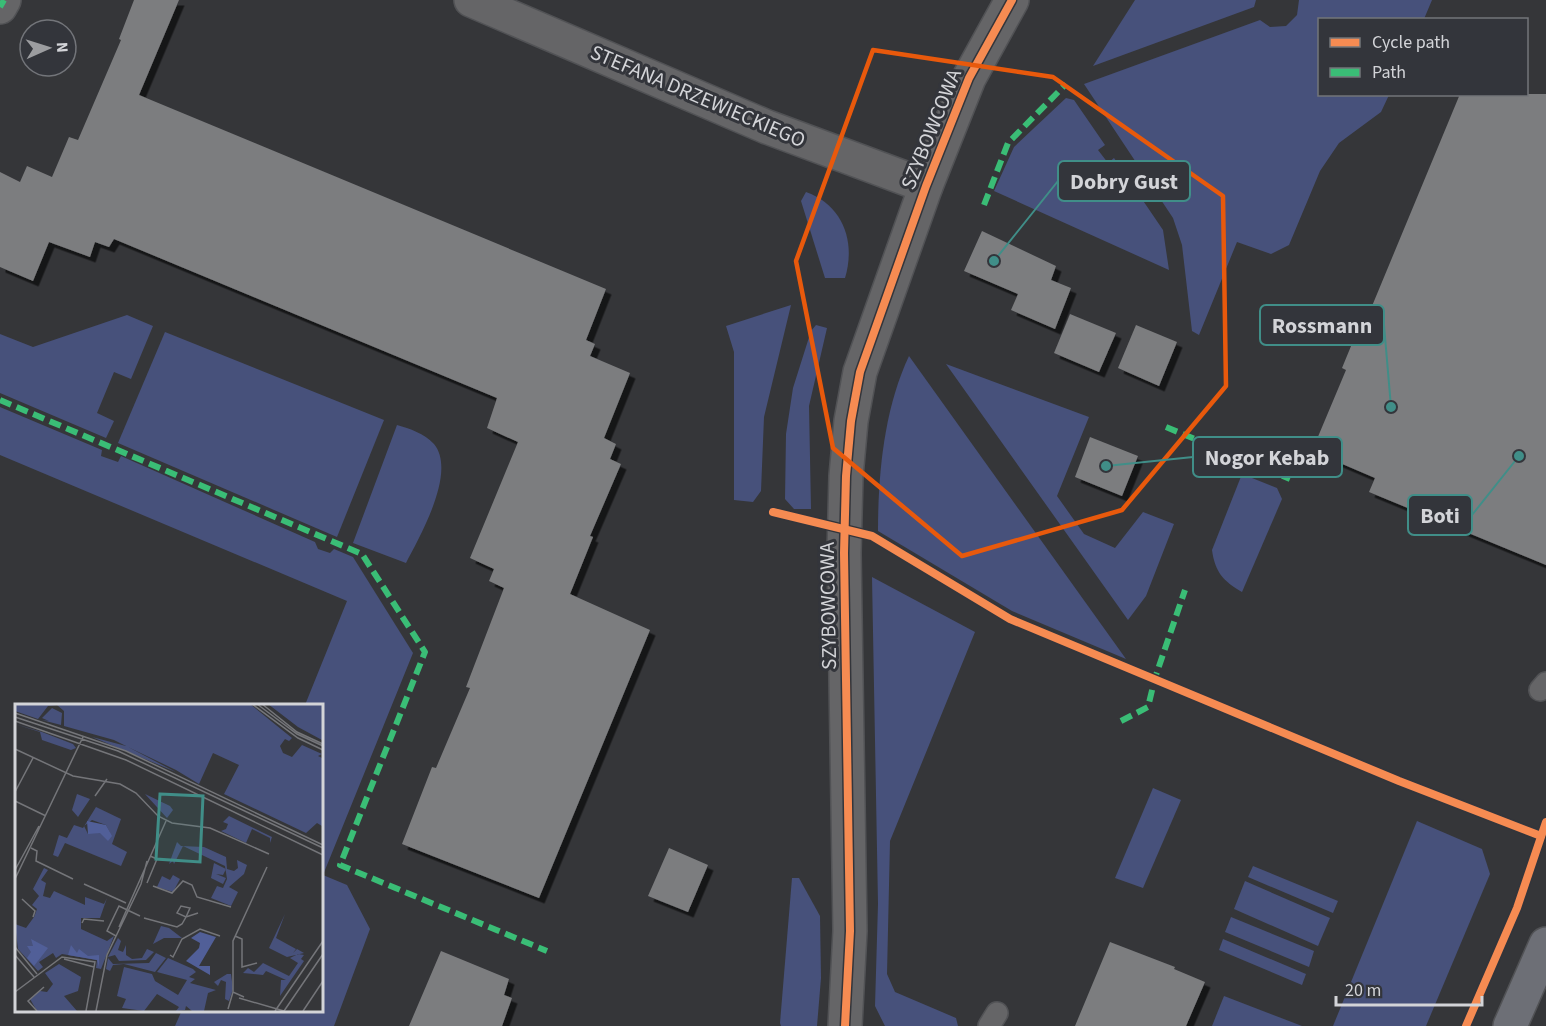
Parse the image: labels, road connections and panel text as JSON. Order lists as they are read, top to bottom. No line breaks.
{"streets":{"street":["STEFANA DRZEWIECKIEGO","SZYBOWCOWA"]},"crossings":[["STEFANA DRZEWIECKIEGO","SZYBOWCOWA"]],"places":["Dobry Gust","Rossmann","Boti","Nogor Kebab"],"legend":["Cycle path","Path"],"scale_bar":"20 m","north":"right"}
